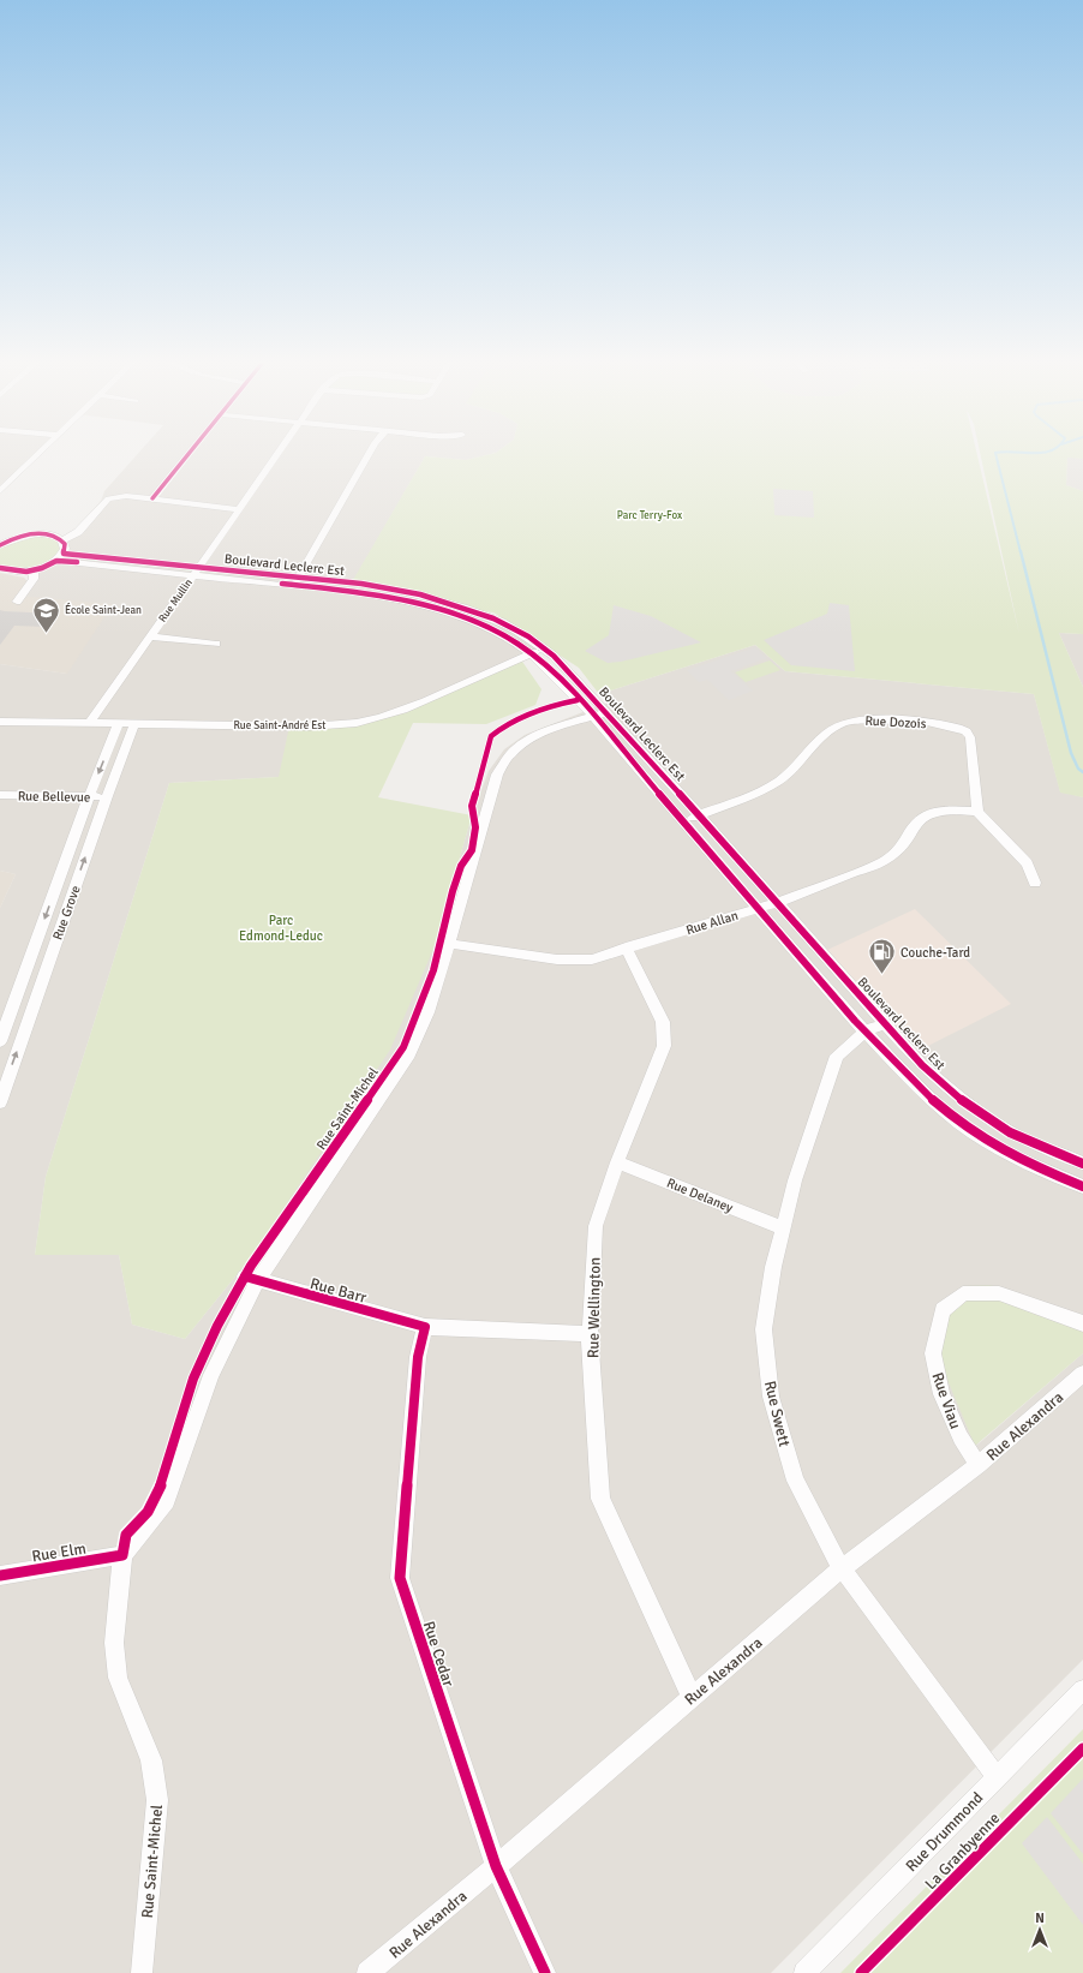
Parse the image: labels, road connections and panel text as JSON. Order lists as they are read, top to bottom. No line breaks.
{"streets":{"street":["Boulevard Leclerc Est","Rue Mullin","Rue Dozois","Rue Saint-André Est","Rue Bellevue","Rue Grove","Rue Allan","Rue Saint-Michel","Rue Delaney","Rue Barr","Rue Wellington","Rue Viau","Rue Swett","Rue Alexandra","Rue Elm","Rue Cedar","Rue Drummond"],"cycle path":["La Granbyenne"]},"crossings":[["Boulevard Leclerc Est","Rue Mullin"],["Boulevard Leclerc Est","Rue Dozois"],["Boulevard Leclerc Est","Rue Saint-André Est"],["Boulevard Leclerc Est","Rue Allan"],["Boulevard Leclerc Est","Rue Saint-Michel"],["Boulevard Leclerc Est","Rue Swett"],["Rue Mullin","Rue Saint-André Est"],["Rue Dozois","Rue Allan"],["Rue Saint-André Est","Rue Grove"],["Rue Bellevue","Rue Grove"],["Rue Allan","Rue Saint-Michel"],["Rue Allan","Rue Wellington"],["Rue Saint-Michel","Rue Barr"],["Rue Saint-Michel","Rue Elm"],["Rue Delaney","Rue Wellington"],["Rue Delaney","Rue Swett"],["Rue Barr","Rue Wellington"],["Rue Barr","Rue Cedar"],["Rue Wellington","Rue Alexandra"],["Rue Viau","Rue Alexandra"],["Rue Swett","Rue Alexandra"],["Rue Swett","Rue Drummond"],["Rue Alexandra","Rue Cedar"]],"parks":["Parc Terry-Fox","Parc Edmond-Leduc"],"places":{"school or university":["École Saint-Jean"],"fuel station":["Couche-Tard"]},"north":"top"}
